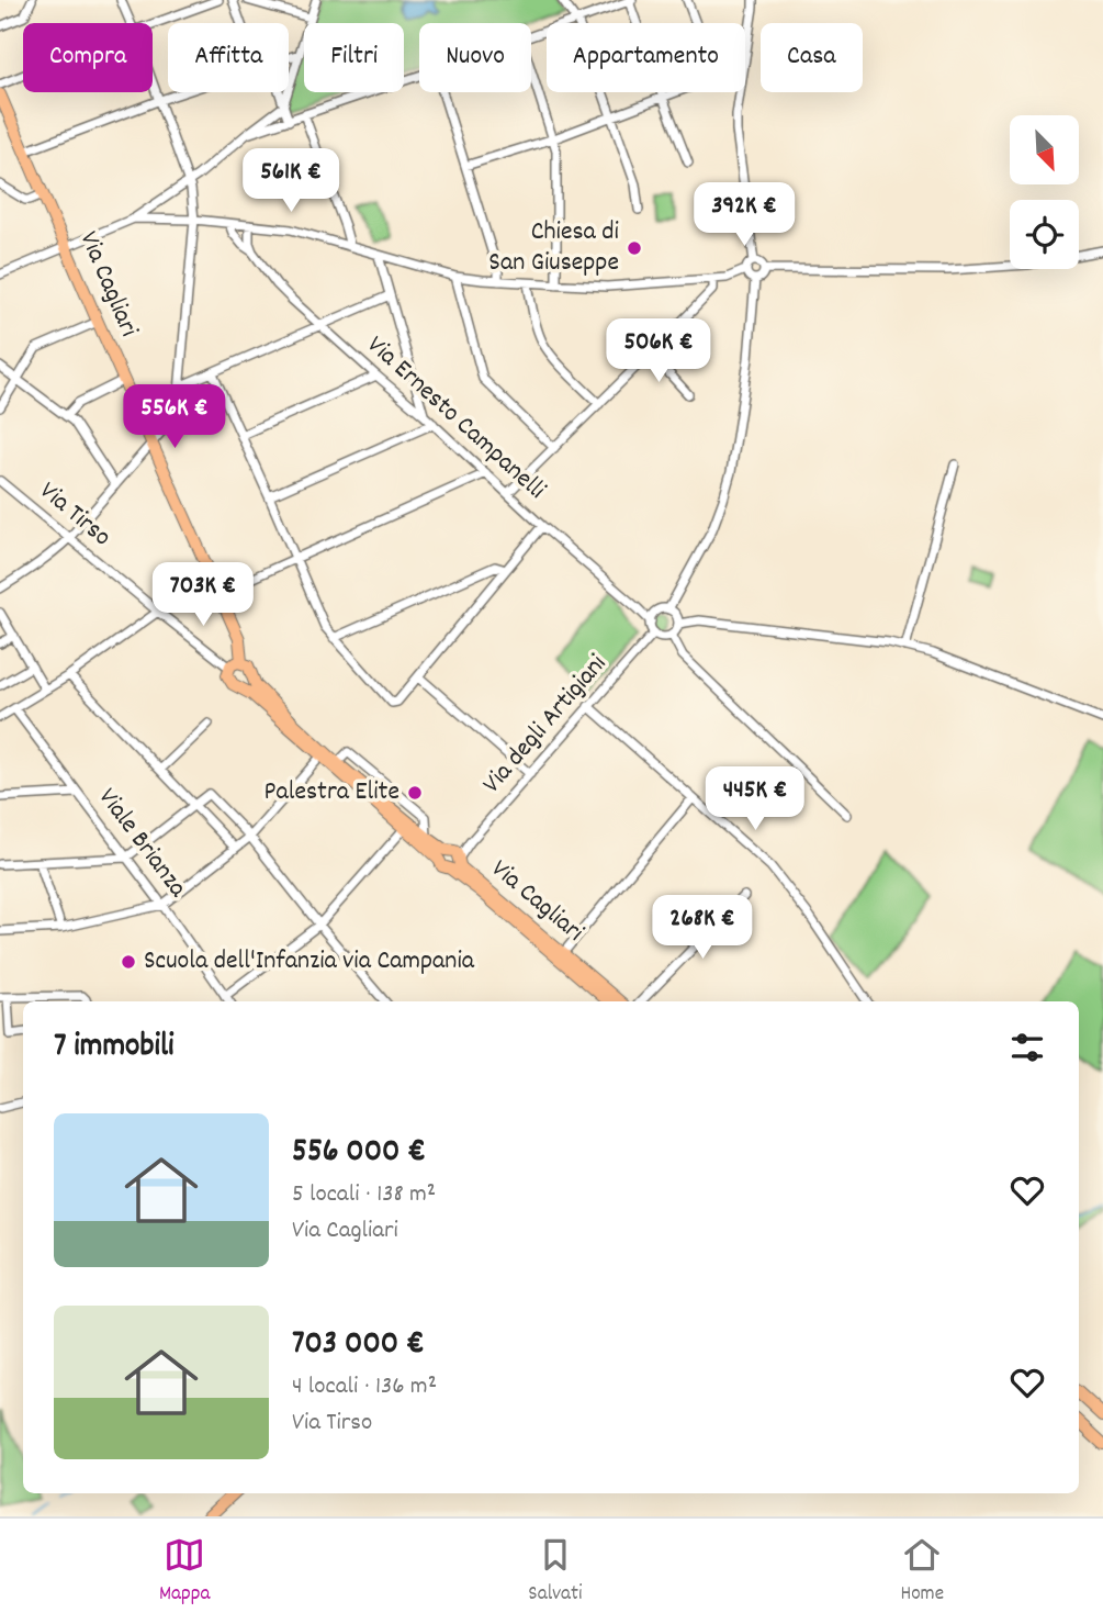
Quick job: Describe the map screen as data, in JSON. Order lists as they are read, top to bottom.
{
  "streets": {
    "main road": ["Via Cagliari"],
    "street": [
      "Via Ernesto Campanelli",
      "Via Tirso",
      "Via degli Artigiani",
      "Viale Brianza"
    ]
  },
  "crossings": [
    ["Via Cagliari", "Via Tirso"],
    ["Via Cagliari", "Via degli Artigiani"],
    ["Via Ernesto Campanelli", "Via degli Artigiani"]
  ],
  "places": ["Chiesa di San Giuseppe", "Palestra Elite", "Scuola dell'Infanzia via Campania"],
  "north": "bottom right",
  "page": {
    "chip": [
      "Compra",
      "Affitta",
      "Filtri",
      "Nuovo",
      "Appartamento",
      "Casa"
    ],
    "price": [
      "561K €",
      "392K €",
      "506K €",
      "556K €",
      "703K €",
      "445K €",
      "268K €"
    ],
    "heading": "7 immobili",
    "list": [
      {
        "name": "556 000 €",
        "note": "5 locali · 138 m² · Via Cagliari"
      },
      {
        "name": "703 000 €",
        "note": "4 locali · 136 m² · Via Tirso"
      }
    ],
    "tabs": ["Mappa", "Salvati", "Home"]
  }
}
